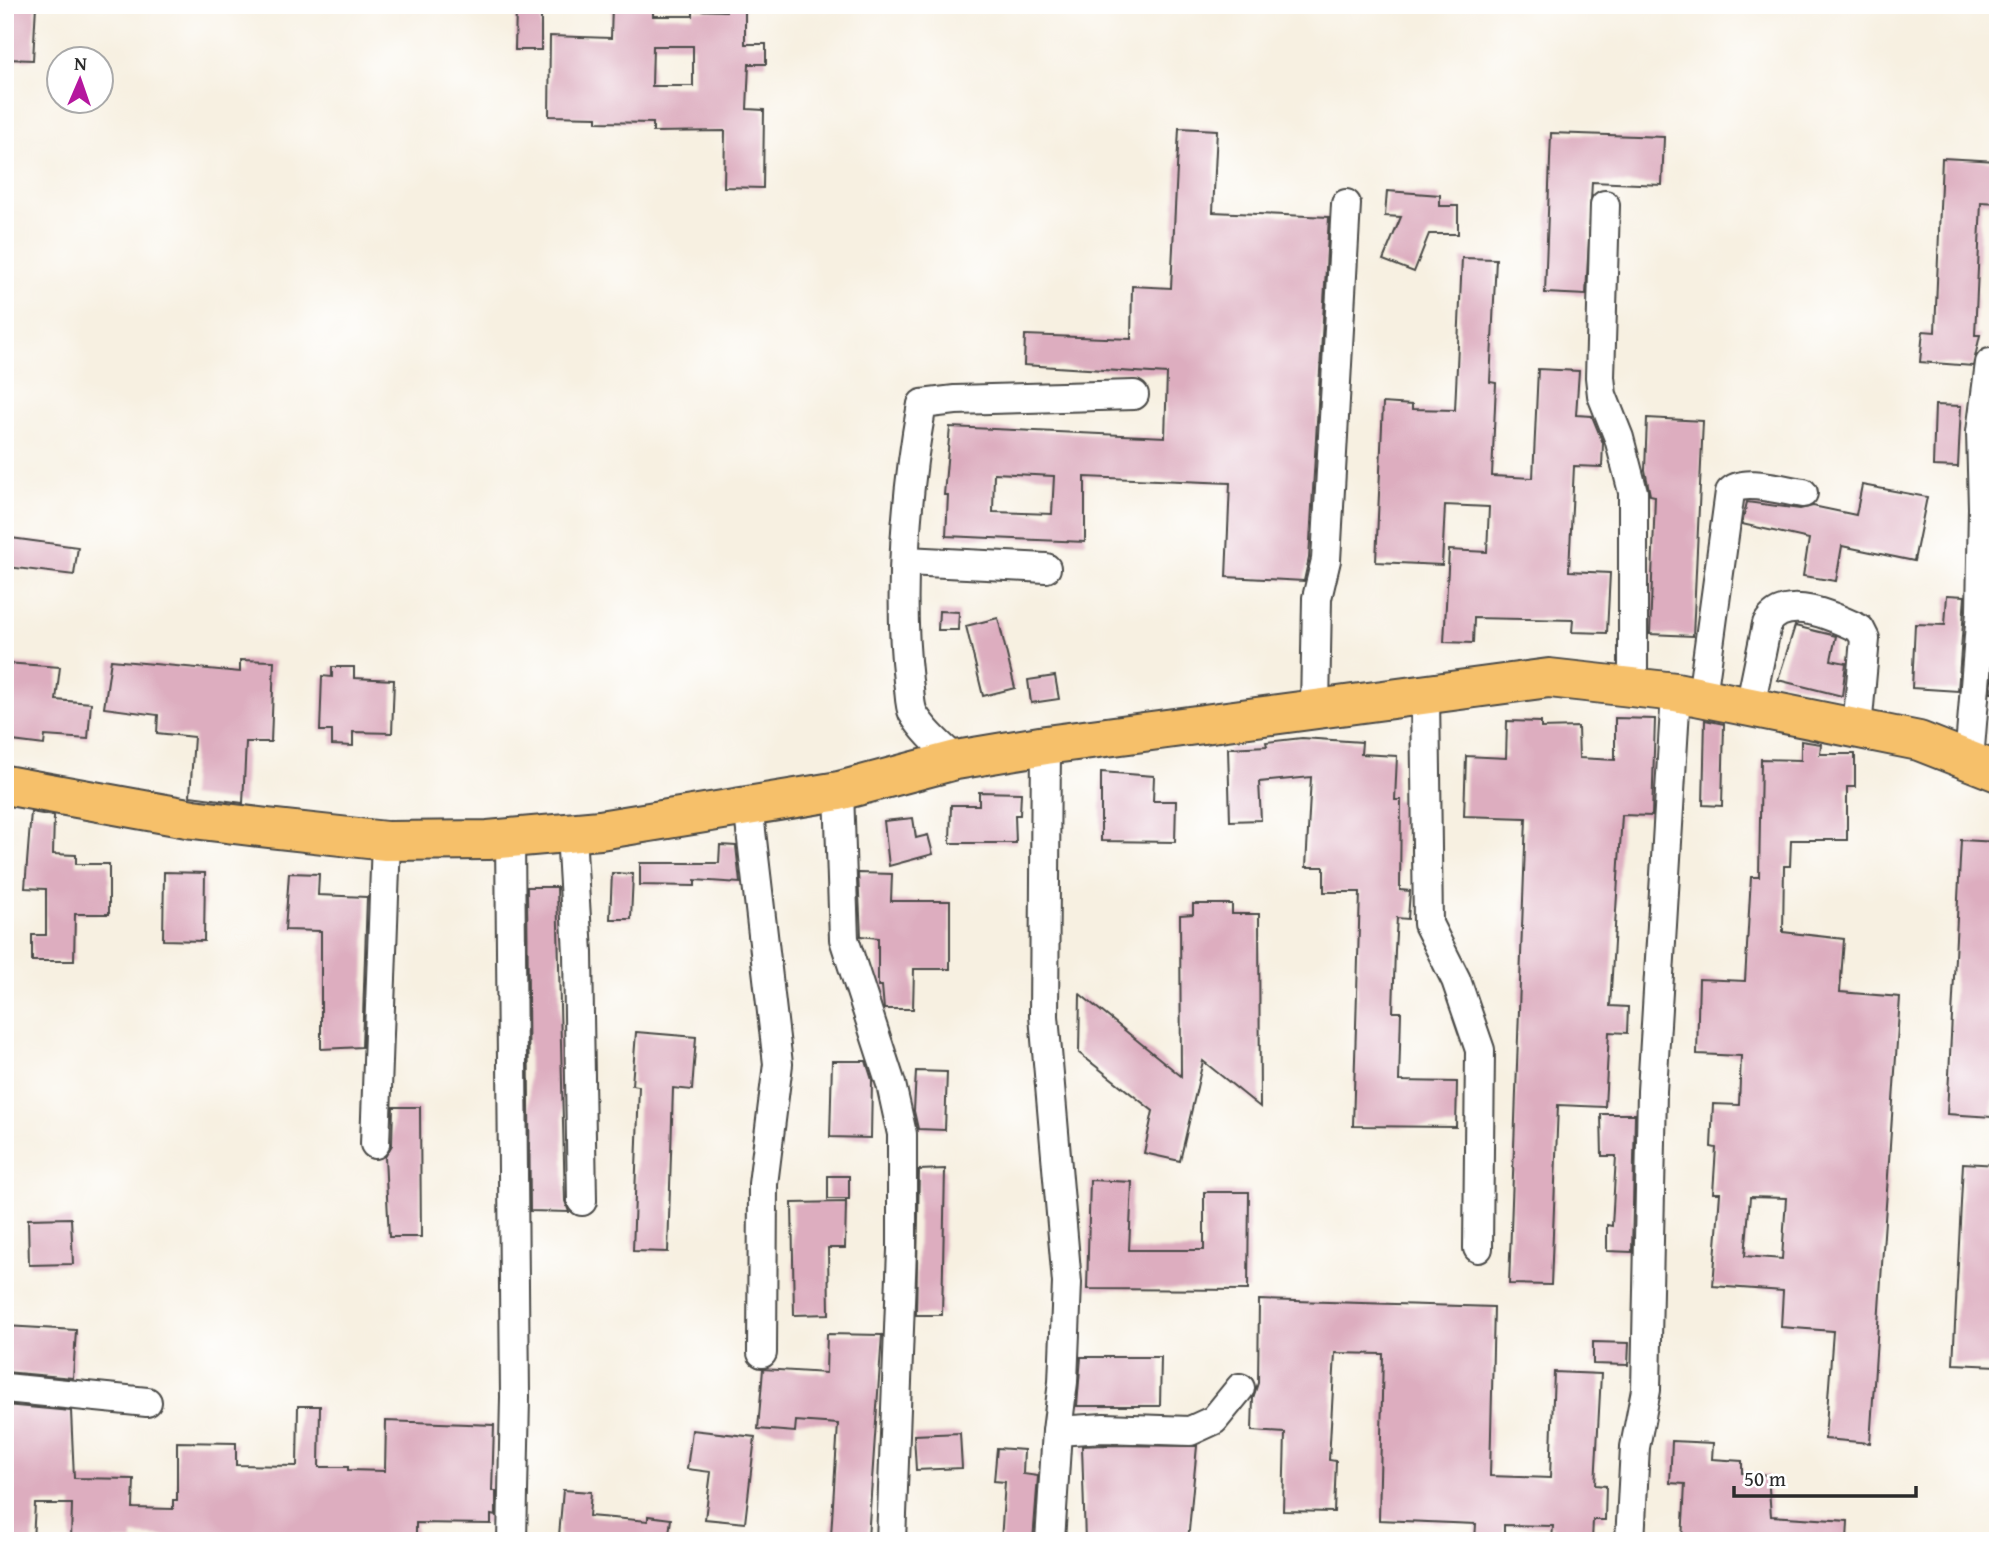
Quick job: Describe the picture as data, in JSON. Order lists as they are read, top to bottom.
{
  "scale_bar": "50 m",
  "north": "top"
}
